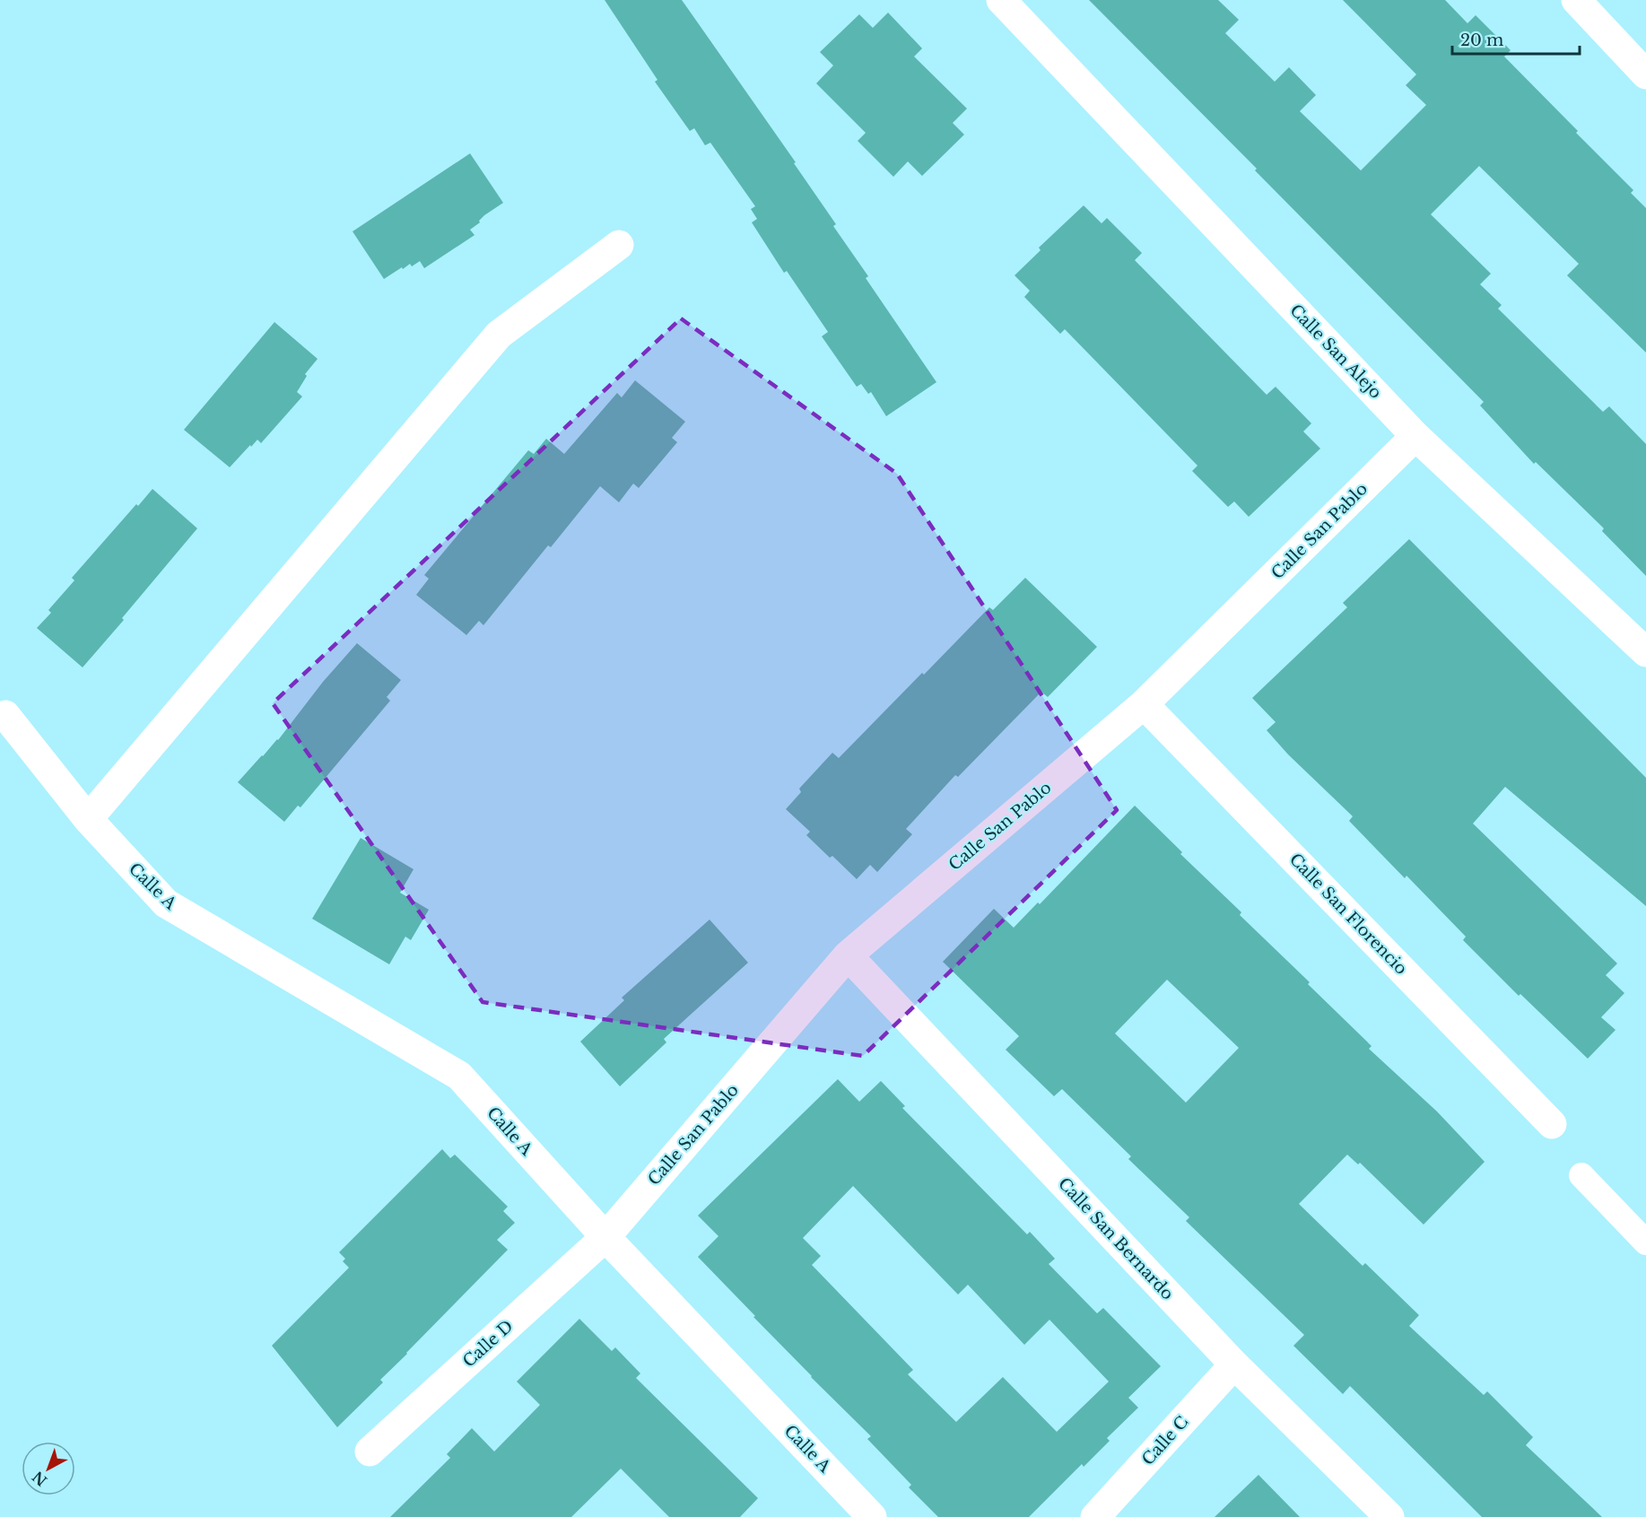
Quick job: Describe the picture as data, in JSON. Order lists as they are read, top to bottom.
{
  "streets": {
    "street": [
      "Calle San Alejo",
      "Calle San Pablo",
      "Calle A",
      "Calle San Florencio",
      "Calle San Bernardo",
      "Calle D",
      "Calle C"
    ]
  },
  "crossings": [
    ["Calle San Alejo", "Calle San Pablo"],
    ["Calle San Pablo", "Calle A"],
    ["Calle San Pablo", "Calle San Florencio"],
    ["Calle San Pablo", "Calle San Bernardo"],
    ["Calle San Pablo", "Calle D"],
    ["Calle A", "Calle D"],
    ["Calle San Bernardo", "Calle C"]
  ],
  "scale_bar": "20 m",
  "north": "bottom left"
}
